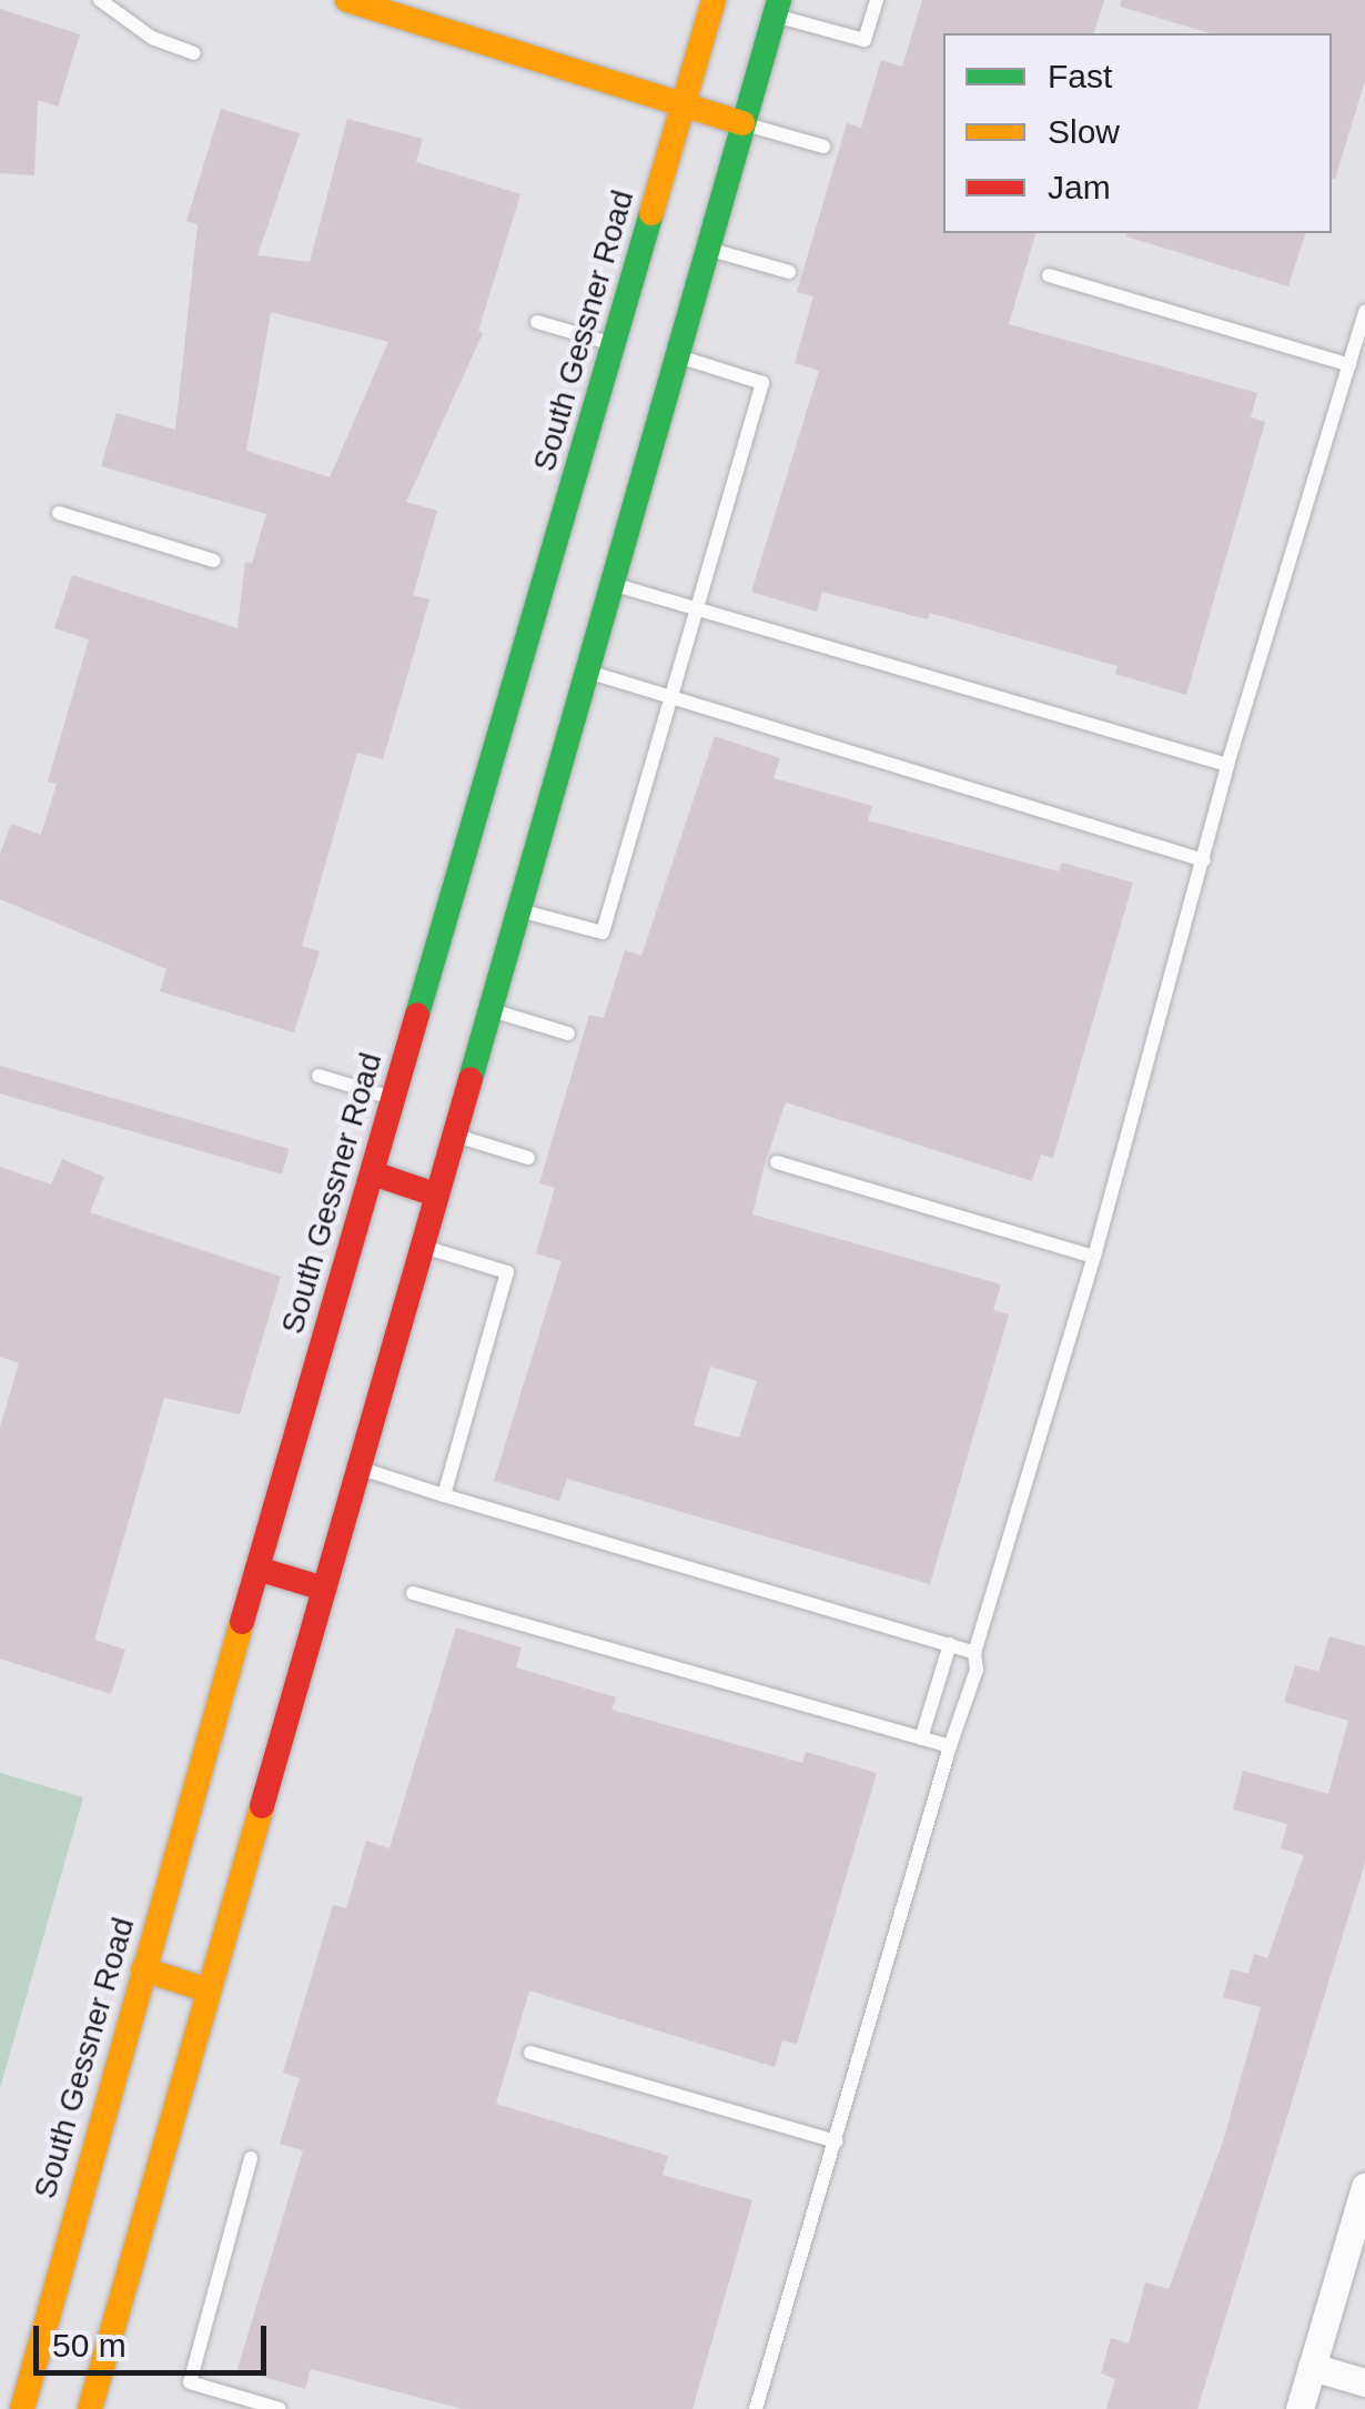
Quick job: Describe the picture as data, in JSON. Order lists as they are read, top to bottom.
{
  "streets": {
    "main road": ["South Gessner Road"]
  },
  "legend": ["Fast", "Slow", "Jam"],
  "scale_bar": "50 m"
}
